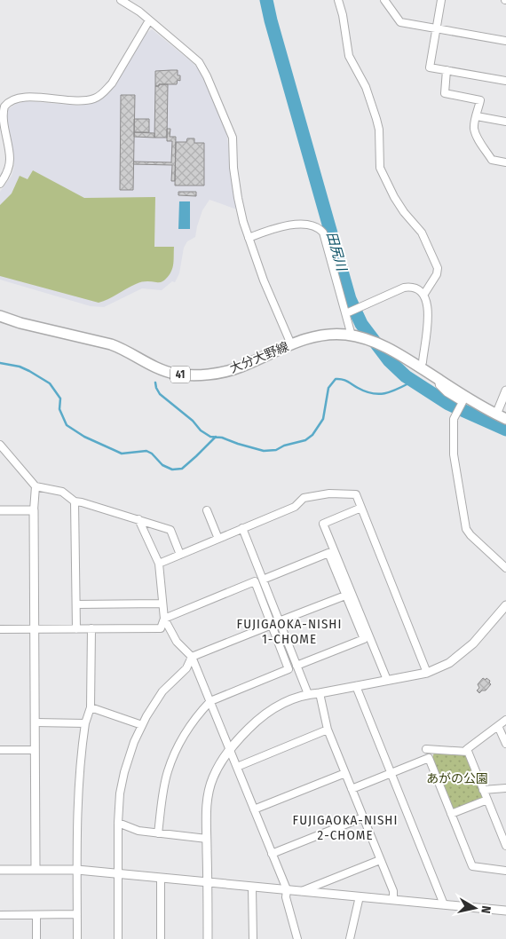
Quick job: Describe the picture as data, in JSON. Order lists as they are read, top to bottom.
{
  "streets": {
    "main road": ["大分大野線", "41"]
  },
  "districts": ["FUJIGAOKA-NISHI 1-CHOME", "FUJIGAOKA-NISHI 2-CHOME"],
  "water": ["田尻川"],
  "parks": ["あがの公園"],
  "north": "right"
}
